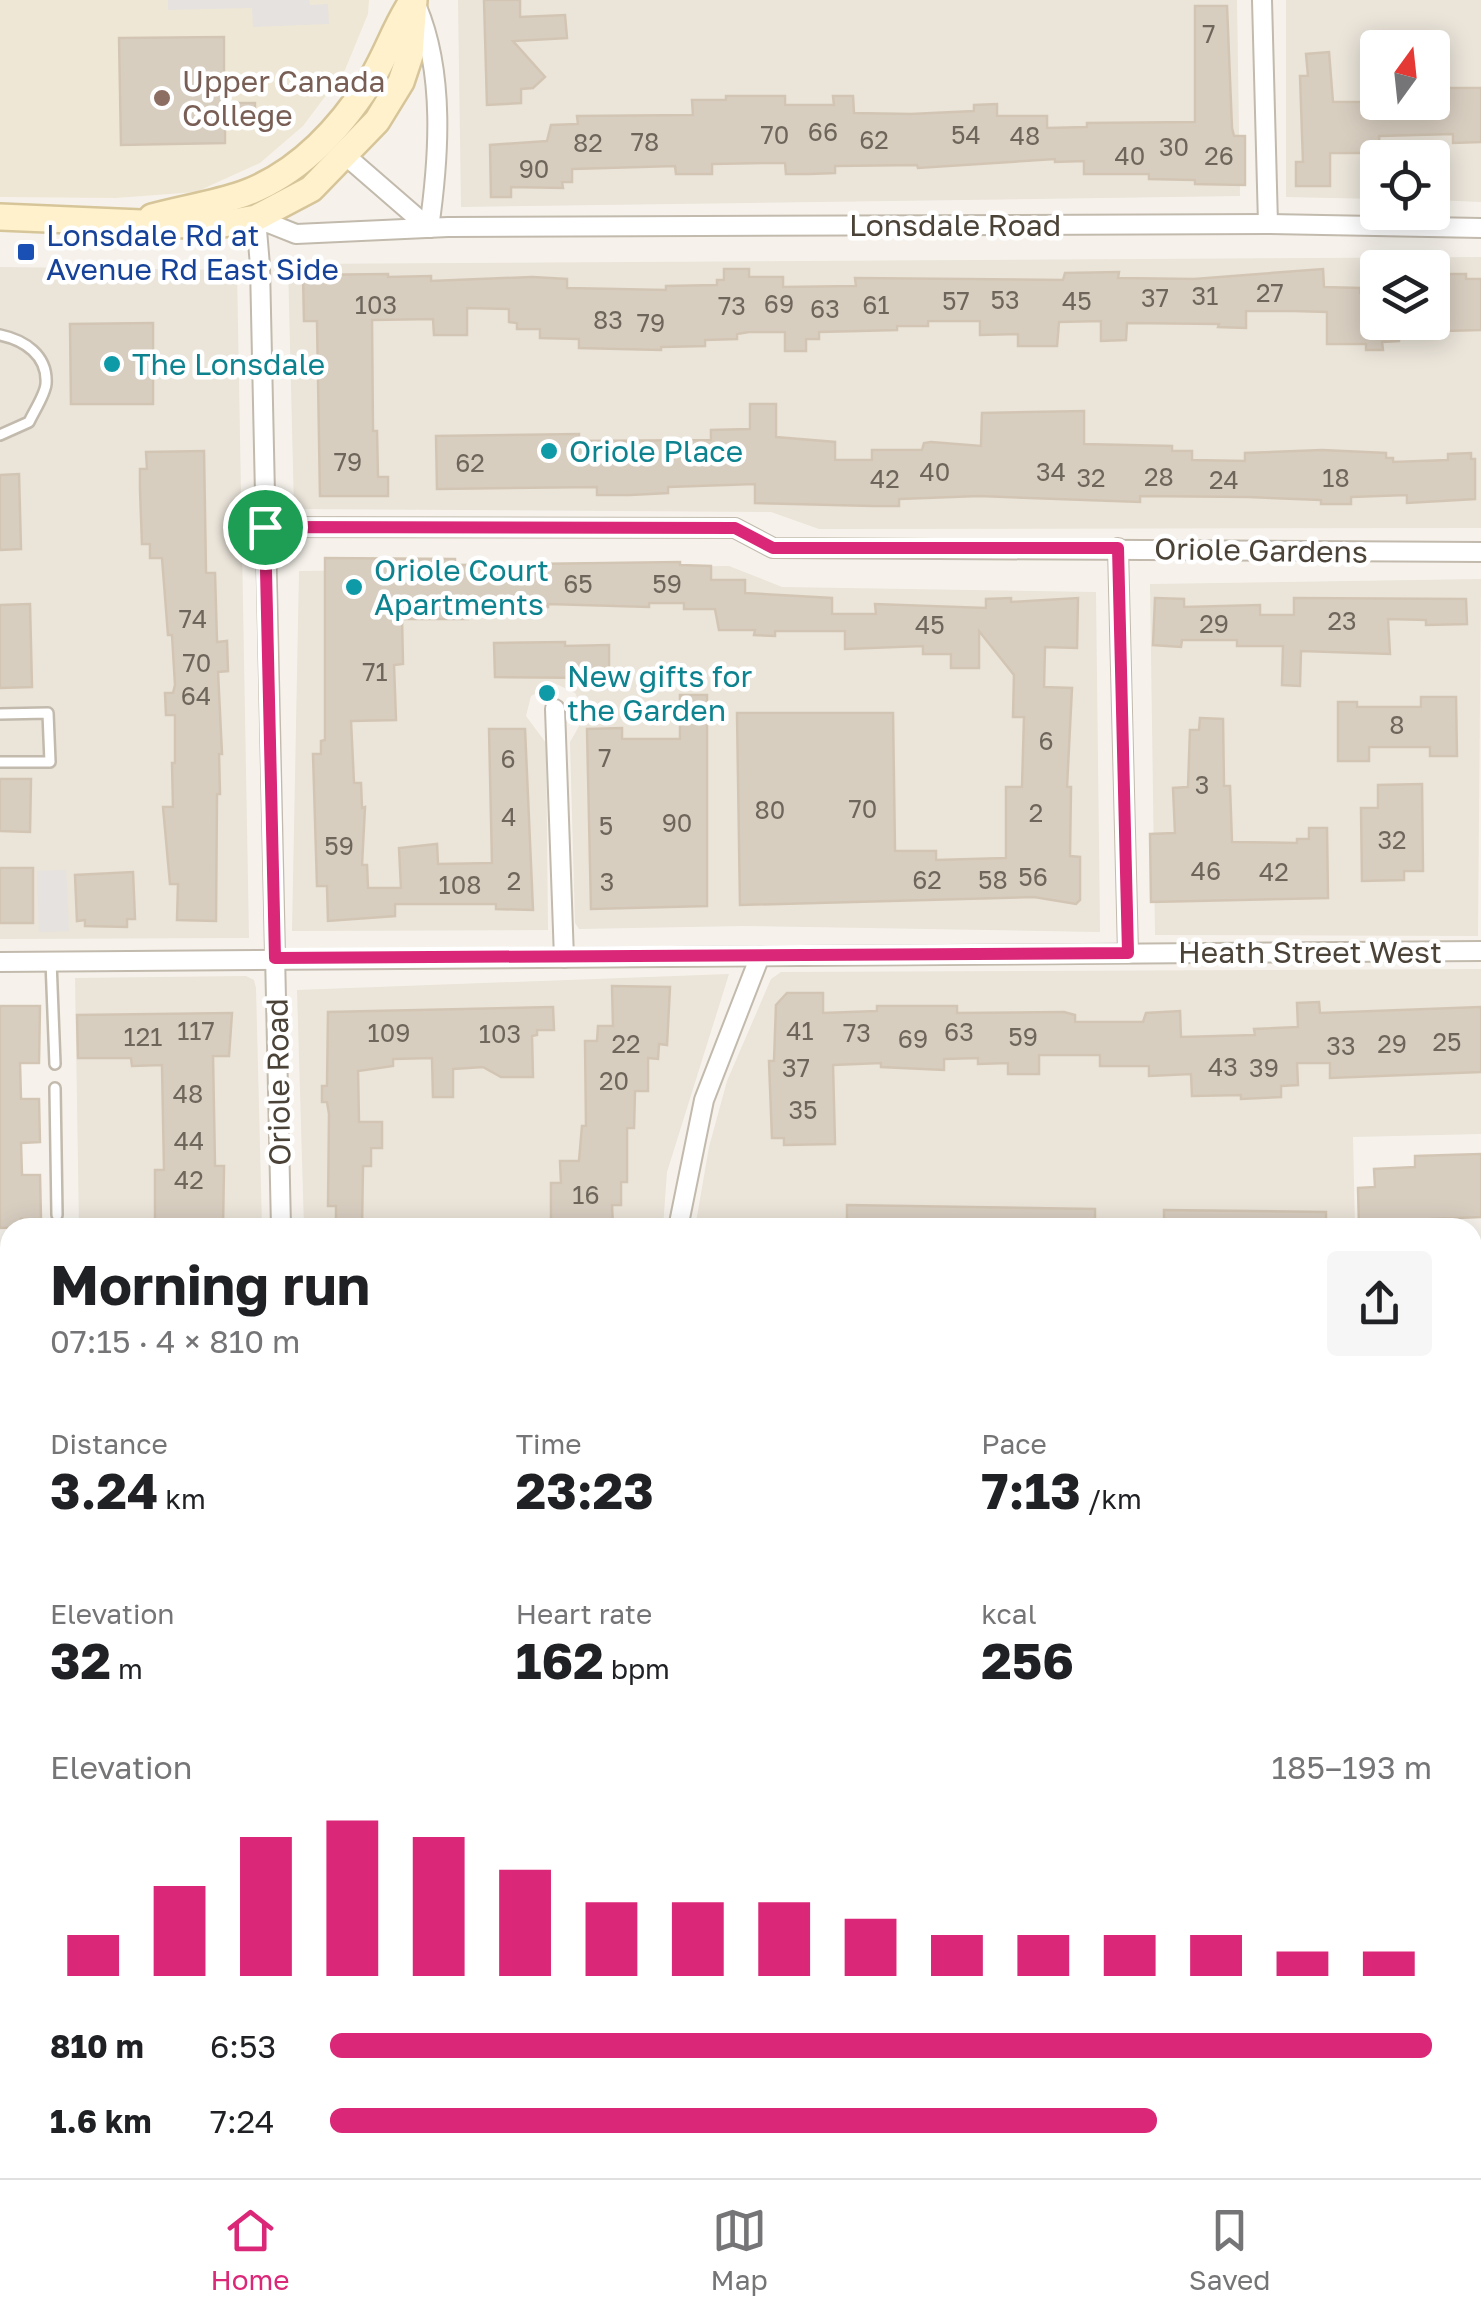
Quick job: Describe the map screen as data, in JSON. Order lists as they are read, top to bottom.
{
  "streets": {
    "street": [
      "Lonsdale Road",
      "Oriole Gardens",
      "Heath Street West",
      "Oriole Road"
    ]
  },
  "crossings": [
    ["Lonsdale Road", "Oriole Road"],
    ["Oriole Gardens", "Oriole Road"],
    ["Heath Street West", "Oriole Road"]
  ],
  "places": {
    "other": [
      "Upper Canada College",
      "The Lonsdale",
      "Oriole Place",
      "Oriole Court Apartments",
      "New gifts for the Garden"
    ],
    "transit": ["Lonsdale Rd at Avenue Rd East Side"]
  },
  "house_numbers": [
    "7",
    "66",
    "70",
    "54",
    "48",
    "62",
    "78",
    "82",
    "30",
    "40",
    "26",
    "90",
    "27",
    "31",
    "37",
    "53",
    "57",
    "45",
    "69",
    "103",
    "61",
    "73",
    "63",
    "83",
    "79",
    "79",
    "62",
    "40",
    "34",
    "28",
    "32",
    "18",
    "42",
    "24",
    "65",
    "59",
    "74",
    "23",
    "29",
    "45",
    "70",
    "71",
    "64",
    "8",
    "6",
    "7",
    "6",
    "3",
    "70",
    "80",
    "2",
    "4",
    "90",
    "5",
    "32",
    "59",
    "46",
    "42",
    "56",
    "62",
    "58",
    "2",
    "3",
    "108",
    "117",
    "41",
    "63",
    "109",
    "73",
    "103",
    "121",
    "59",
    "69",
    "25",
    "22",
    "29",
    "33",
    "43",
    "37",
    "39",
    "20",
    "48",
    "35",
    "44",
    "42",
    "16"
  ],
  "north": "top",
  "page": {
    "heading": ["Morning run", "07:15 · 4 × 810 m"],
    "stats": [
      ["Distance", "3.24 km"],
      ["Time", "23:23"],
      ["Pace", "7:13 /km"],
      ["Elevation", "32 m"],
      ["Heart rate", "162 bpm"],
      ["kcal", "256"]
    ],
    "chart": ["Elevation", "185–193 m"],
    "list": [
      {
        "name": "810 m",
        "note": "6:53"
      },
      {
        "name": "1.6 km",
        "note": "7:24"
      }
    ],
    "tabs": ["Home", "Map", "Saved"]
  }
}
